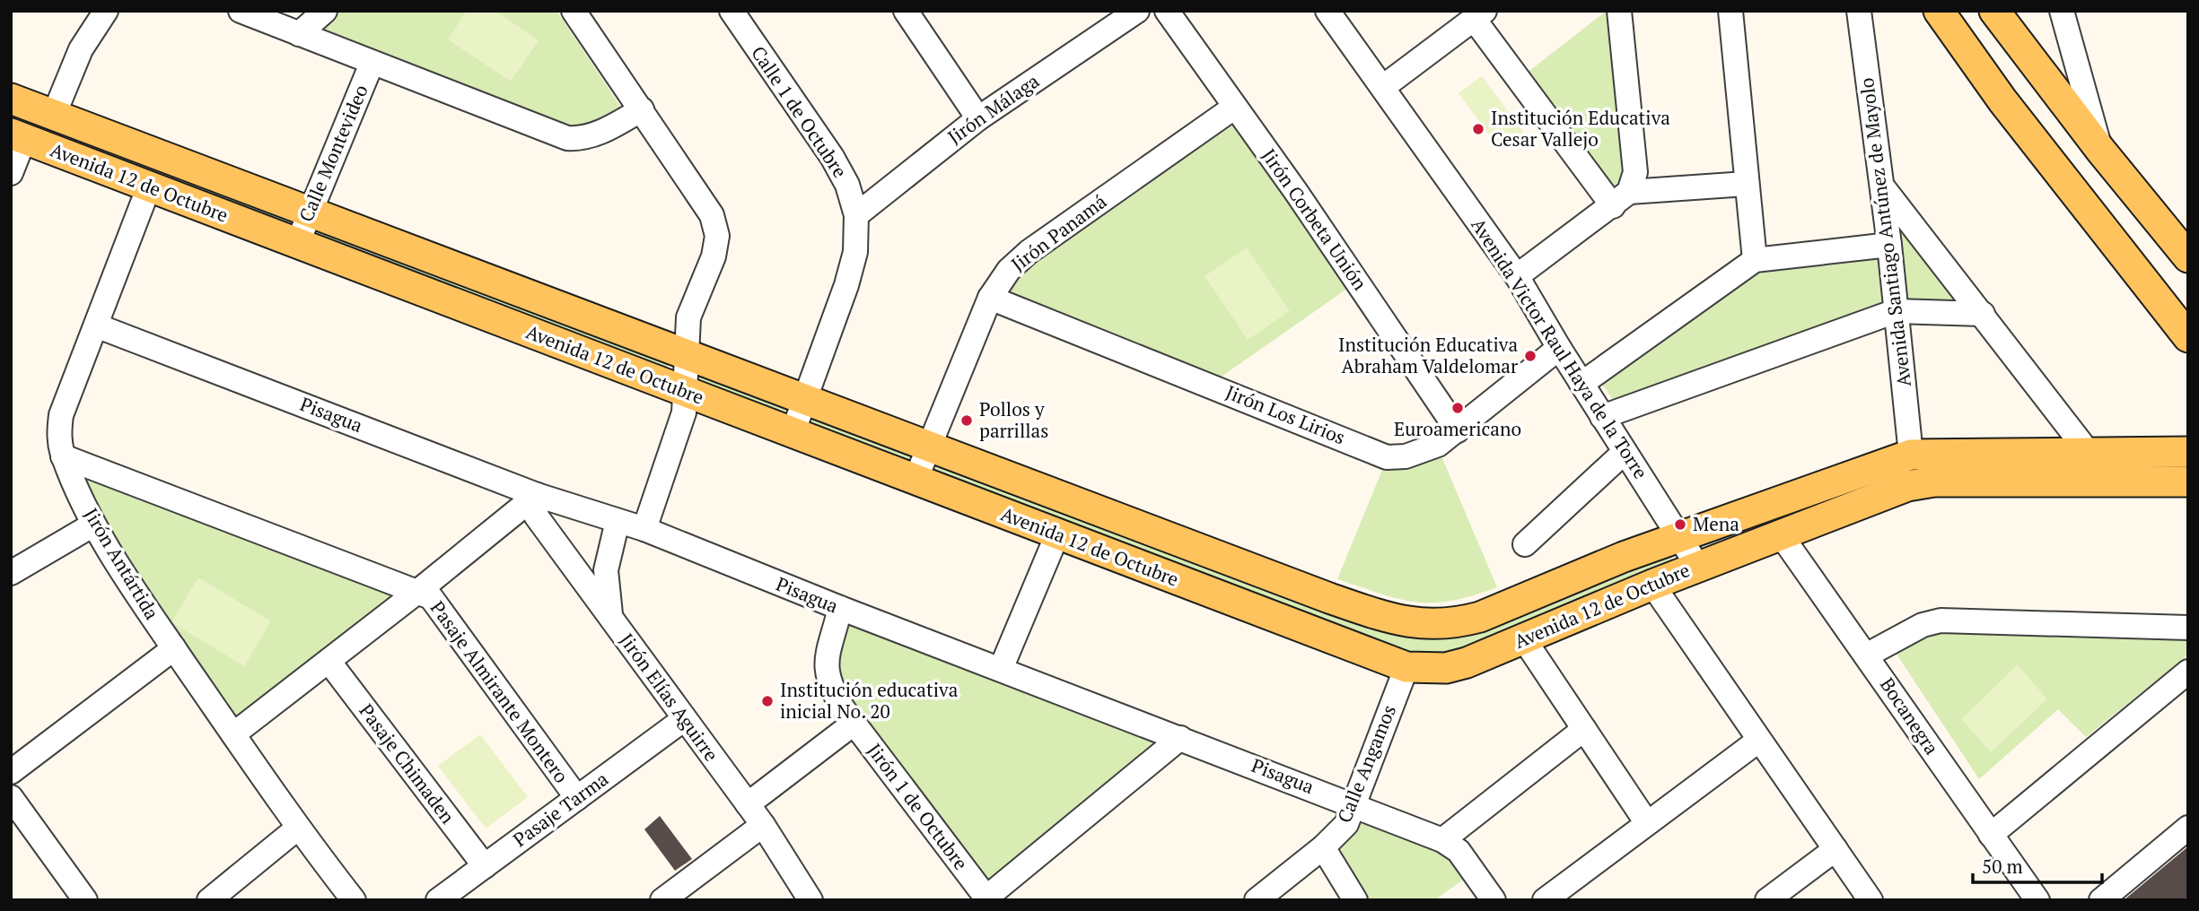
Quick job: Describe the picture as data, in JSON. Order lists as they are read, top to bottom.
{
  "streets": {
    "main road": ["Avenida 12 de Octubre"],
    "street": [
      "Jirón Málaga",
      "Calle 1 de Octubre",
      "Calle Montevideo",
      "Jirón Corbeta Unión",
      "Avenida Santiago Antúnez de Mayolo",
      "Jirón Panamá",
      "Avenida Victor Raul Haya de la Torre",
      "Pisagua",
      "Jirón Los Lirios",
      "Jirón Antártida",
      "Pasaje Almirante Montero",
      "Jirón Elías Aguirre",
      "Bocanegra",
      "Pasaje Chimaden",
      "Calle Angamos",
      "Jirón 1 de Octubre",
      "Pasaje Tarma"
    ]
  },
  "crossings": [
    ["Jirón Málaga", "Calle 1 de Octubre"],
    ["Calle 1 de Octubre", "Avenida 12 de Octubre"],
    ["Calle Montevideo", "Avenida 12 de Octubre"],
    ["Avenida 12 de Octubre", "Avenida Santiago Antúnez de Mayolo"],
    ["Avenida 12 de Octubre", "Jirón Panamá"],
    ["Avenida 12 de Octubre", "Avenida Victor Raul Haya de la Torre"],
    ["Avenida 12 de Octubre", "Jirón Antártida"],
    ["Avenida 12 de Octubre", "Bocanegra"],
    ["Avenida 12 de Octubre", "Calle Angamos"],
    ["Jirón Corbeta Unión", "Jirón Panamá"],
    ["Jirón Corbeta Unión", "Jirón Los Lirios"],
    ["Jirón Panamá", "Jirón Los Lirios"],
    ["Avenida Victor Raul Haya de la Torre", "Jirón Los Lirios"],
    ["Pisagua", "Jirón Antártida"],
    ["Pisagua", "Jirón Elías Aguirre"],
    ["Pisagua", "Calle Angamos"],
    ["Pisagua", "Jirón 1 de Octubre"],
    ["Jirón Antártida", "Pasaje Almirante Montero"],
    ["Pasaje Almirante Montero", "Pasaje Tarma"],
    ["Jirón Elías Aguirre", "Pasaje Tarma"],
    ["Pasaje Chimaden", "Pasaje Tarma"]
  ],
  "places": [
    "Institución Educativa Cesar Vallejo",
    "Institución Educativa Abraham Valdelomar",
    "Euroamericano",
    "Pollos y parrillas",
    "Mena",
    "Institución educativa inicial No. 20"
  ],
  "scale_bar": "50 m"
}
